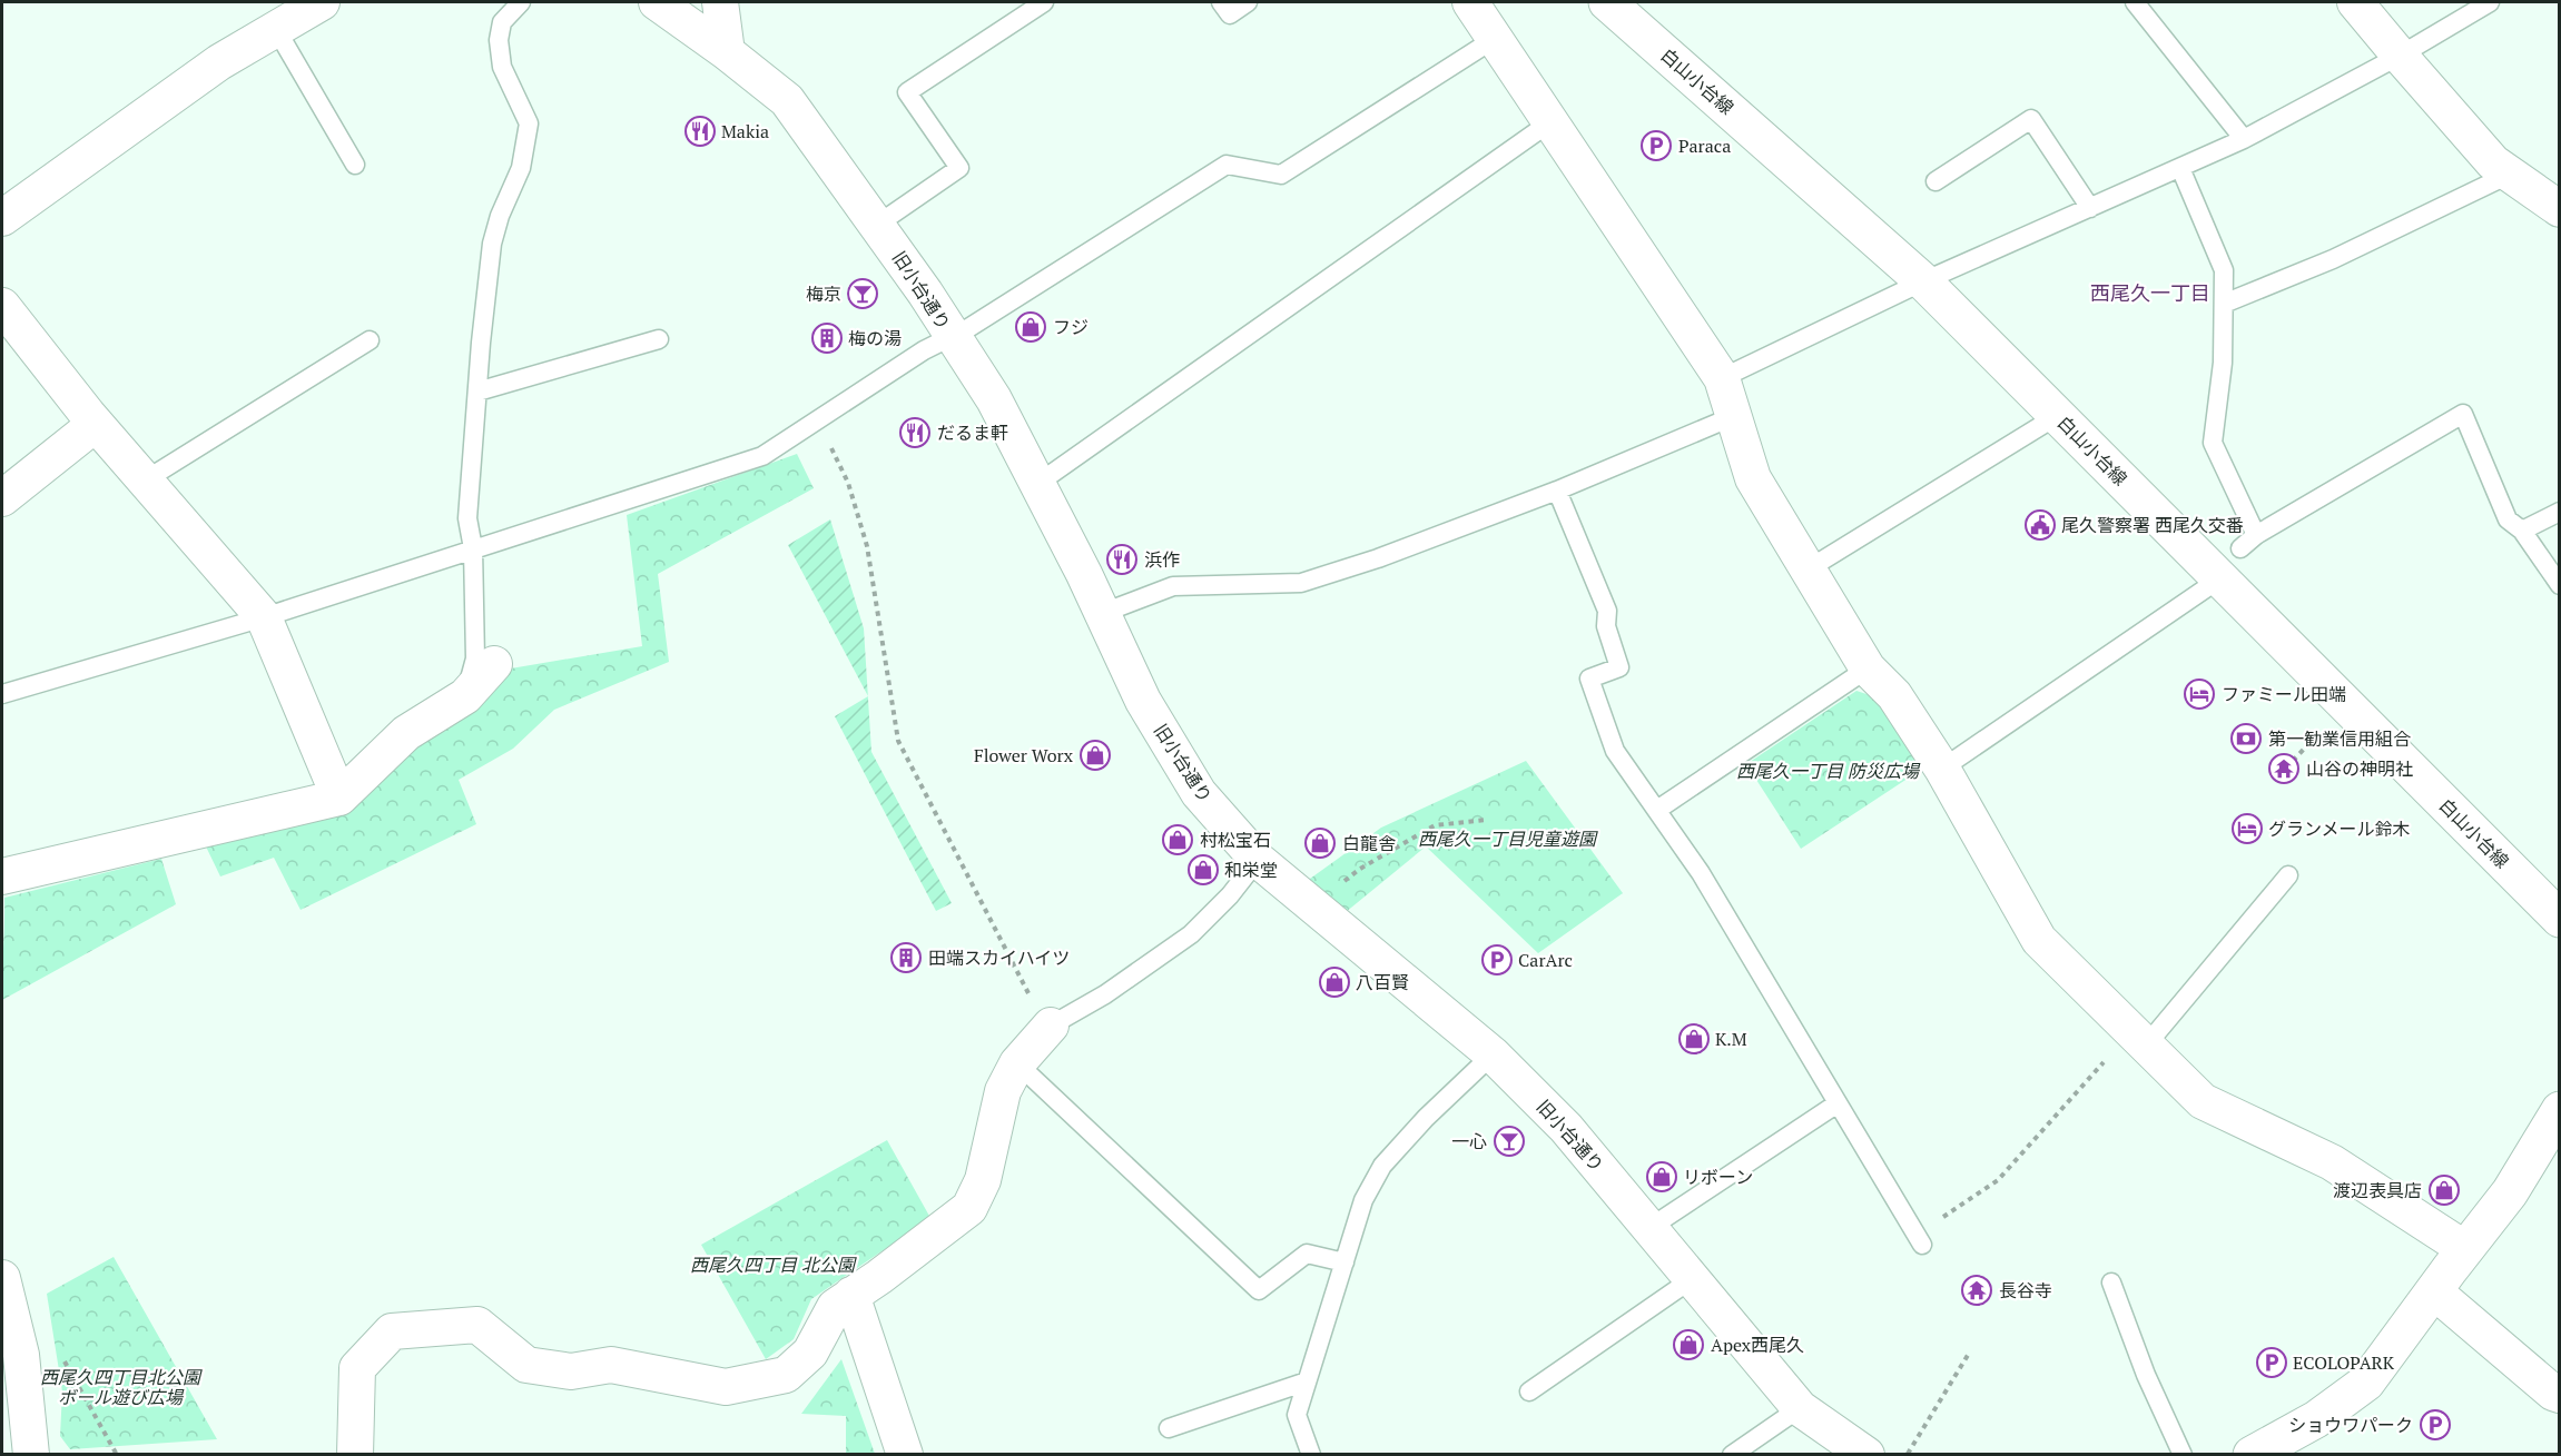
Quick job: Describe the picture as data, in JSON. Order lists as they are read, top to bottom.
{
  "streets": {
    "main road": ["白山小台線"],
    "street": ["旧小台通り"]
  },
  "districts": ["西尾久一丁目"],
  "parks": [
    "西尾久一丁目 防災広場",
    "西尾久一丁目児童遊園",
    "西尾久四丁目 北公園",
    "西尾久四丁目北公園 ボール遊び広場"
  ],
  "places": {
    "restaurant": ["Makia", "だるま軒", "浜作"],
    "parking": [
      "Paraca",
      "CarArc",
      "ECOLOPARK",
      "ショウワパーク"
    ],
    "bar": ["梅京", "一心"],
    "shop": [
      "フジ",
      "Flower Worx",
      "村松宝石",
      "白龍舎",
      "和栄堂",
      "八百賢",
      "K.M",
      "リボーン",
      "渡辺表具店",
      "Apex西尾久"
    ],
    "building": ["梅の湯", "田端スカイハイツ"],
    "public building": ["尾久警察署 西尾久交番"],
    "hotel": ["ファミール田端", "グランメール鈴木"],
    "bank": ["第一勧業信用組合"],
    "temple": ["山谷の神明社", "長谷寺"]
  }
}
